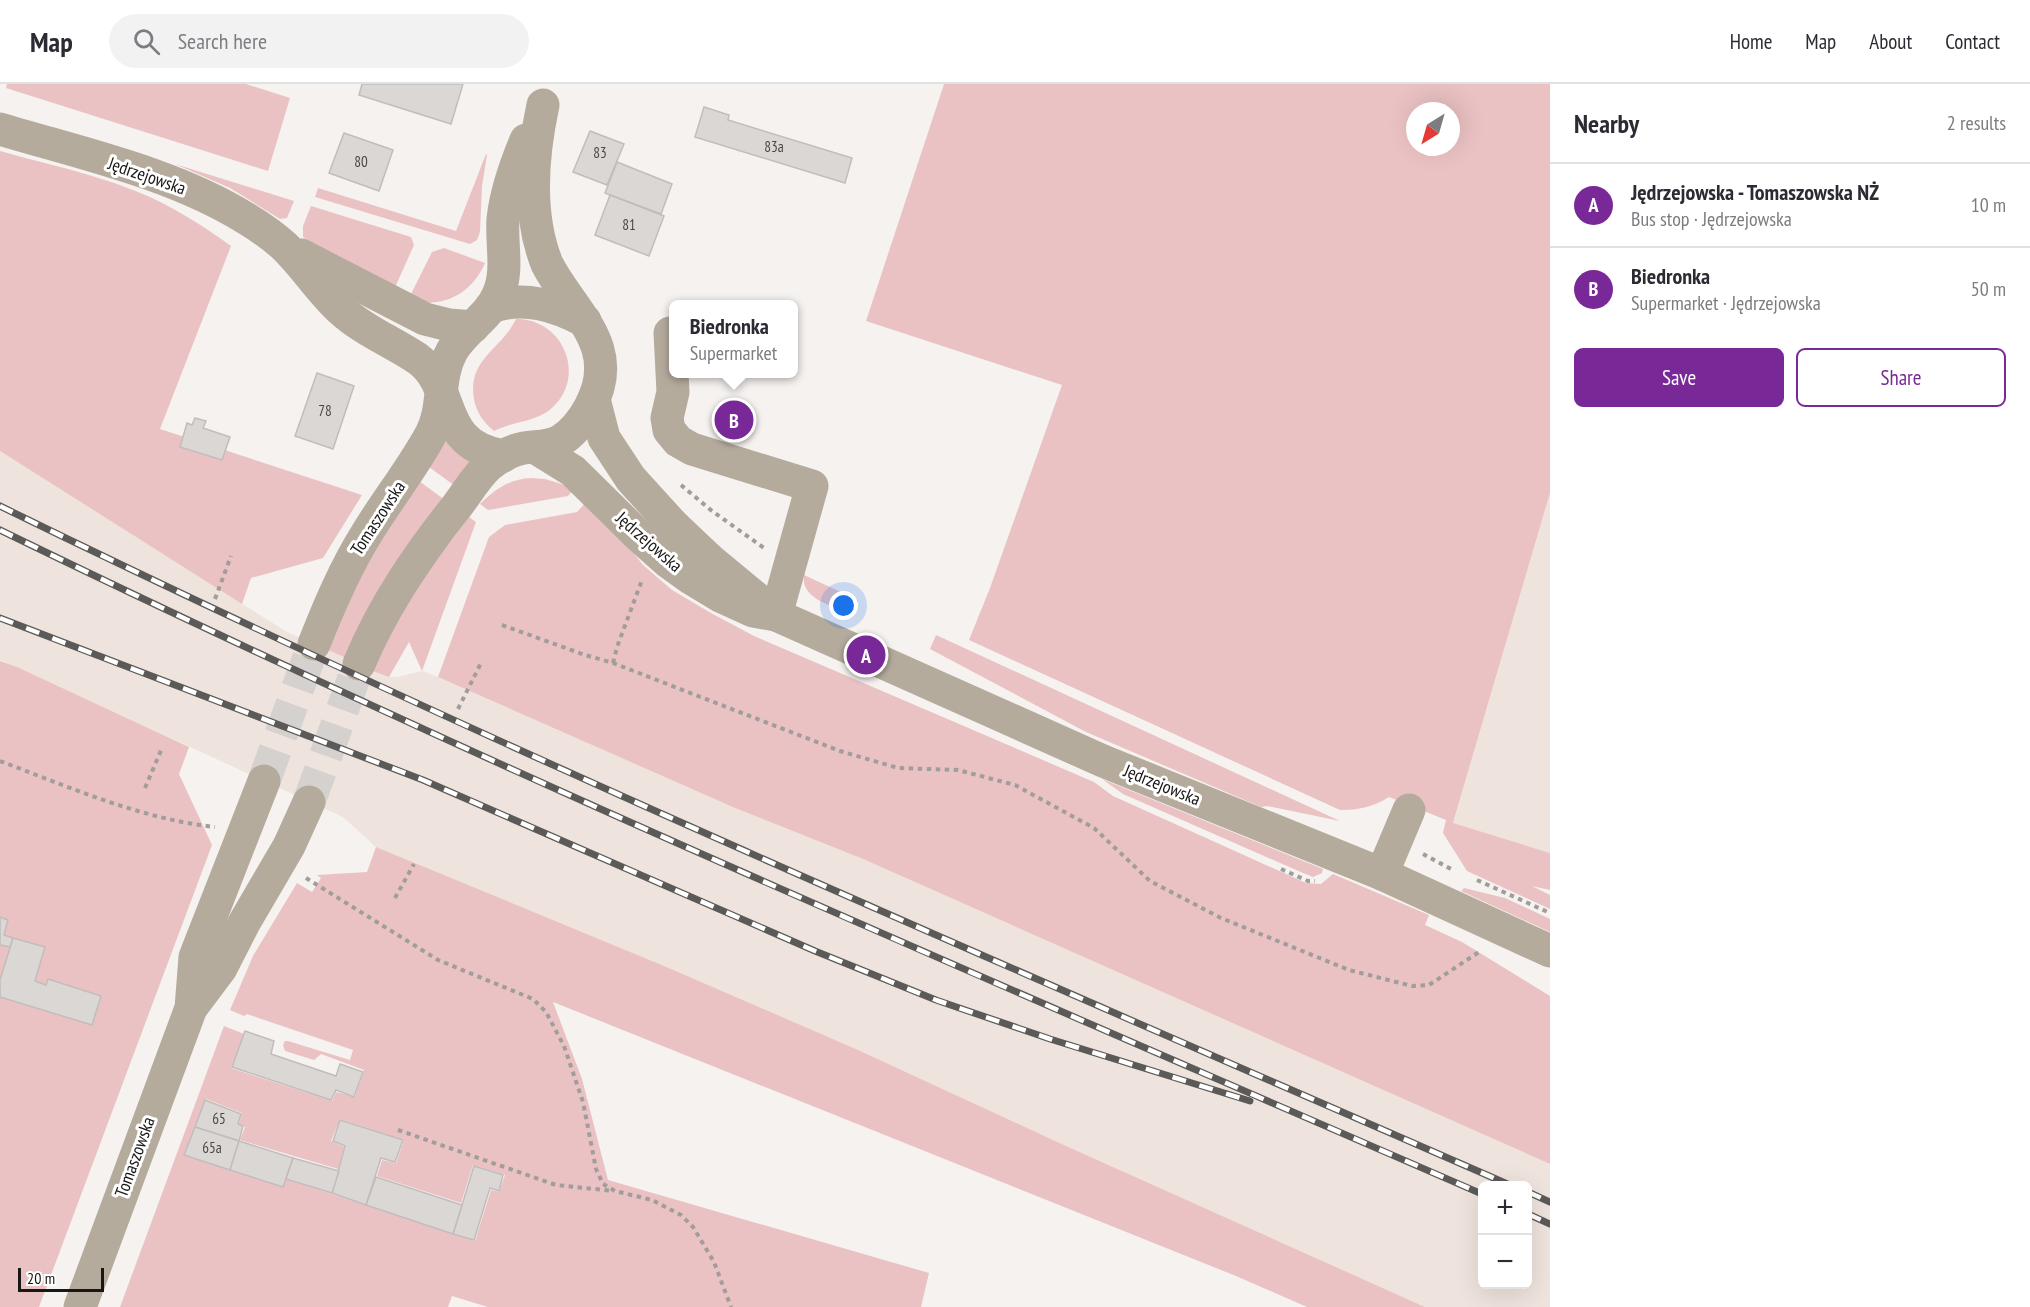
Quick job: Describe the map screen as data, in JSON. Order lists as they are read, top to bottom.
{
  "streets": {
    "street": ["Jędrzejowska", "Tomaszowska"]
  },
  "crossings": [
    ["Jędrzejowska", "Tomaszowska"]
  ],
  "house_numbers": [
    "83a",
    "83",
    "80",
    "81",
    "78",
    "65",
    "65a"
  ],
  "scale_bar": "20 m",
  "north": "bottom left",
  "page": {
    "header": "Map",
    "search": "Search here",
    "nav": [
      "Home",
      "Map",
      "About",
      "Contact"
    ],
    "heading": ["Nearby", "2 results"],
    "list": [
      {
        "mark": "A",
        "name": "Jędrzejowska - Tomaszowska NŻ",
        "note": "Bus stop · Jędrzejowska",
        "value": "10 m"
      },
      {
        "mark": "B",
        "name": "Biedronka",
        "note": "Supermarket · Jędrzejowska",
        "value": "50 m"
      }
    ],
    "popup": ["Biedronka", "Supermarket"],
    "buttons": ["Save", "Share"],
    "pins": ["B", "A"],
    "map_buttons": ["+", "−"],
    "scale": "20 m"
  }
}
